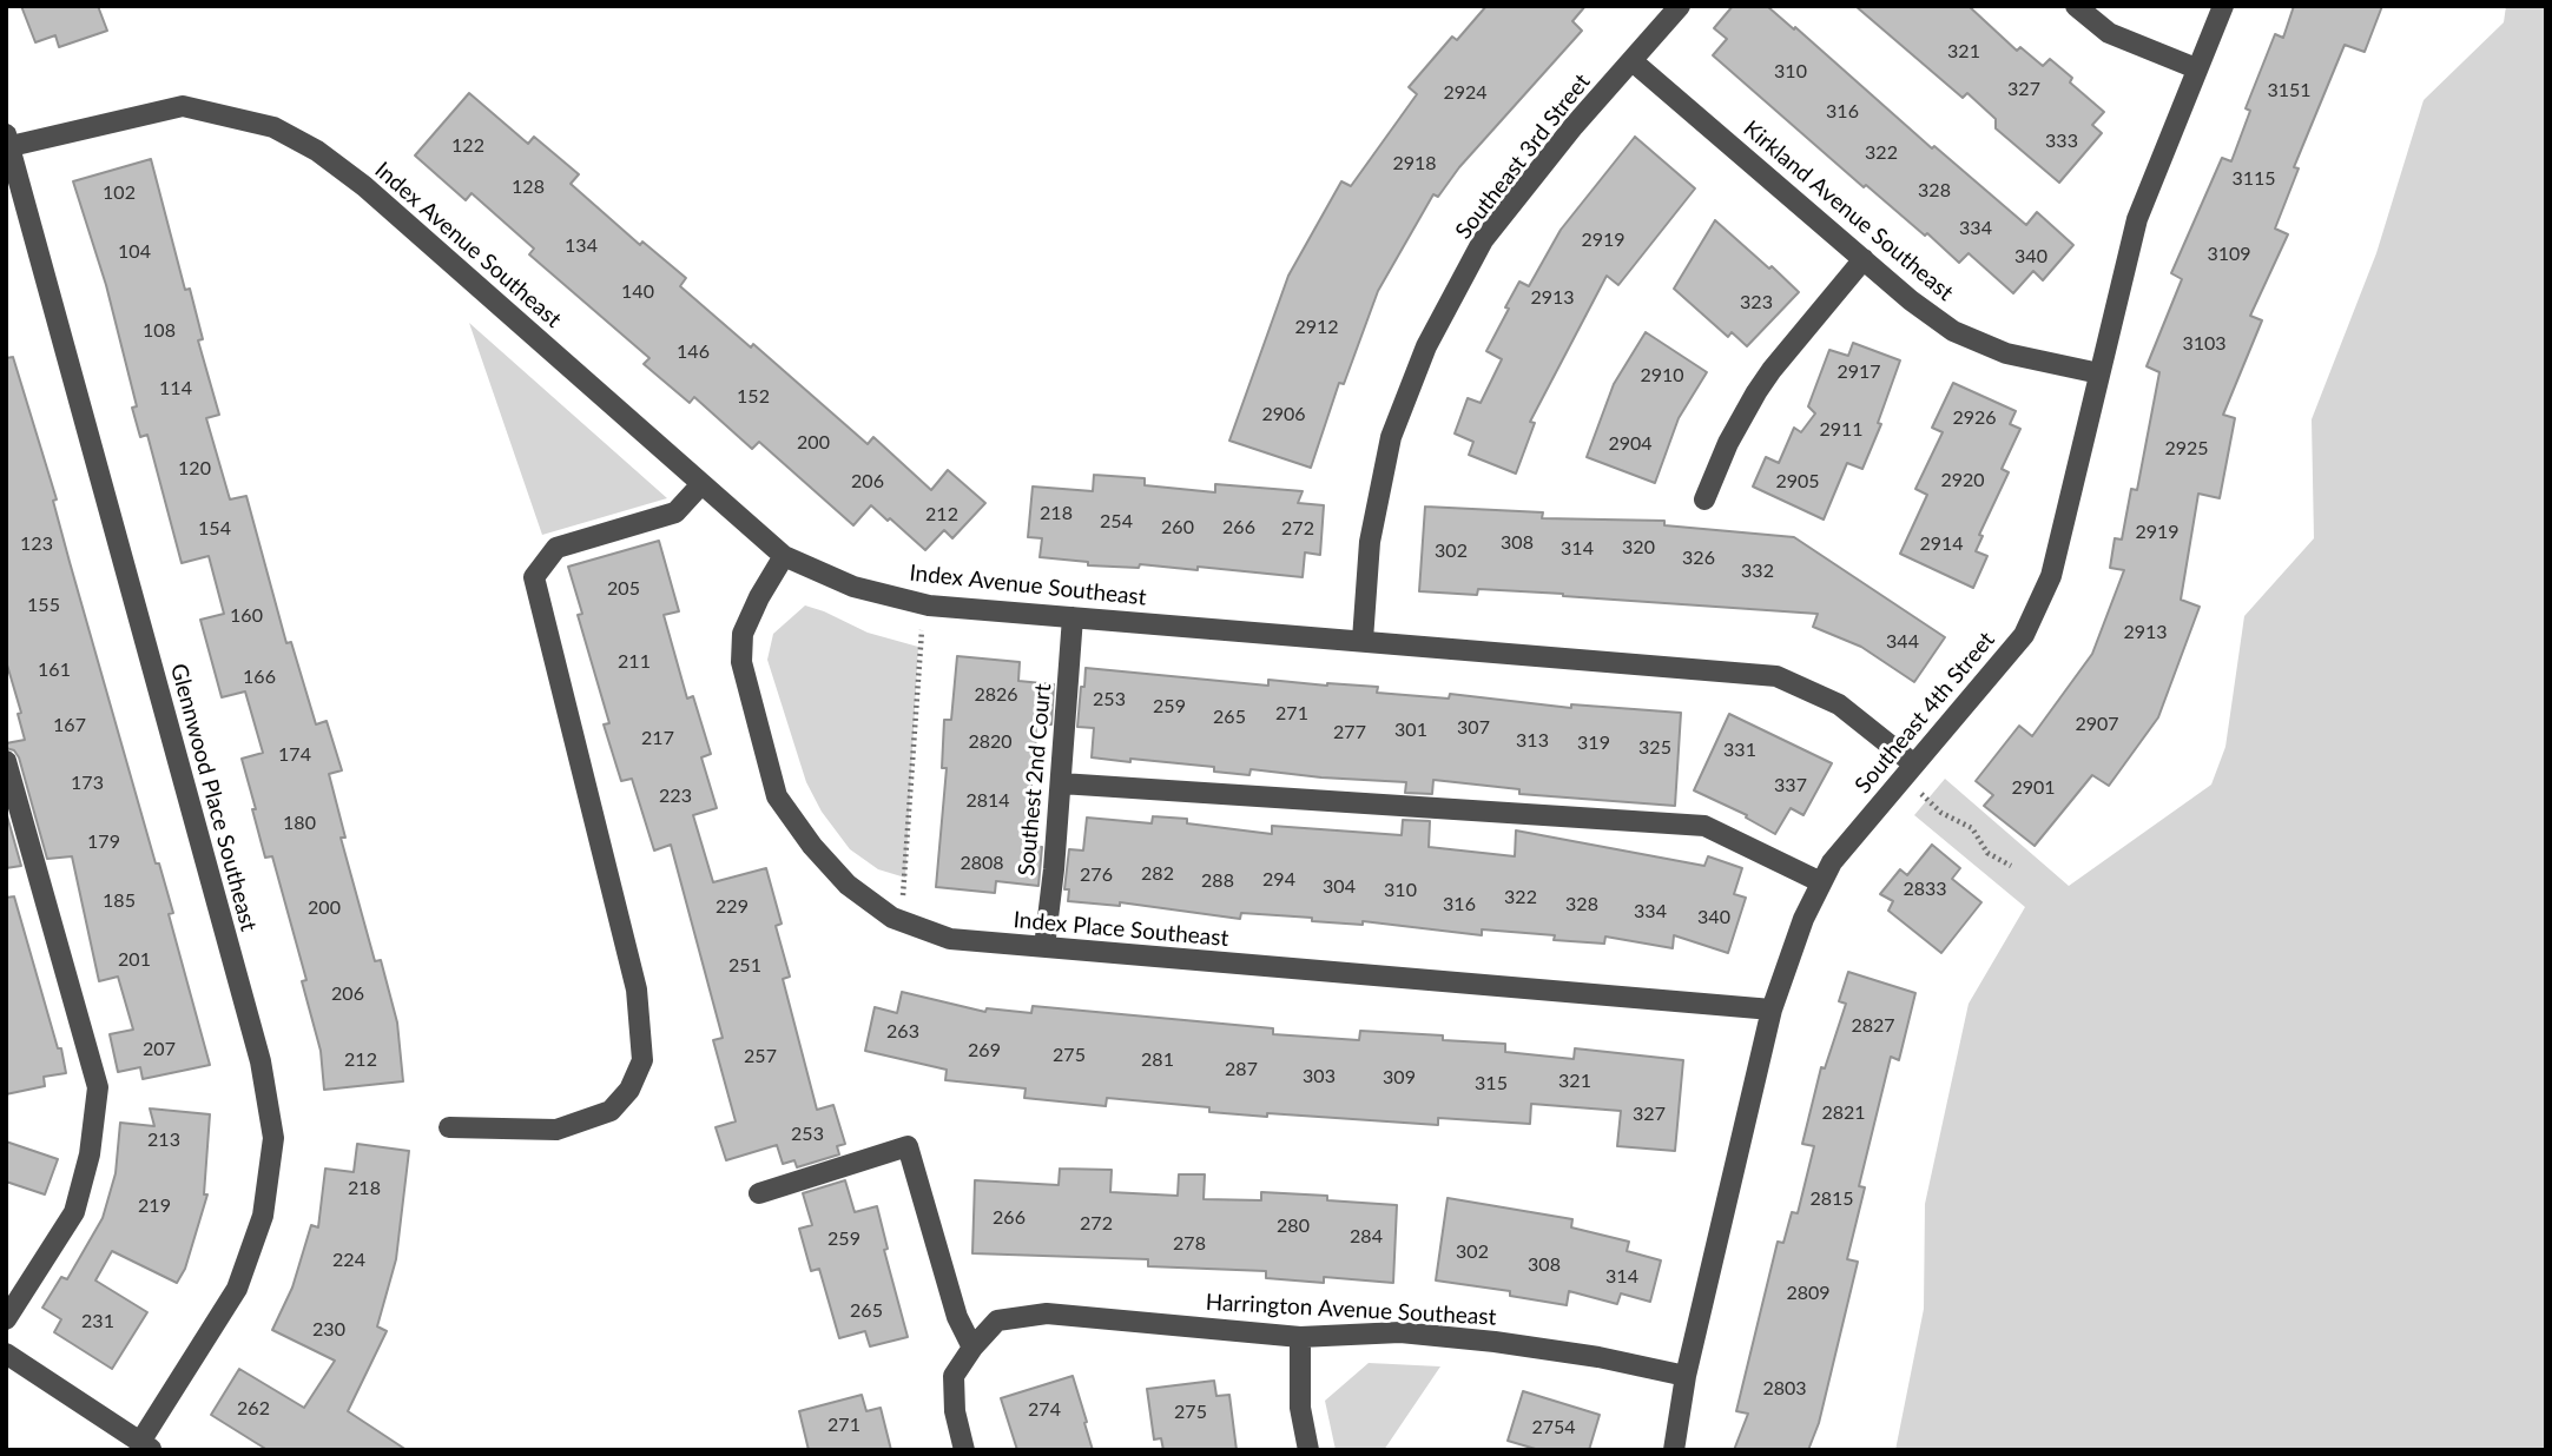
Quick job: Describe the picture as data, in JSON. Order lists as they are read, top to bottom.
{
  "streets": {
    "street": [
      "Southeast 3rd Street",
      "Kirkland Avenue Southeast",
      "Index Avenue Southeast",
      "Southeast 4th Street",
      "Southest 2nd Court",
      "Glennwood Place Southeast",
      "Index Place Southeast",
      "Harrington Avenue Southeast"
    ]
  },
  "crossings": [
    ["Southeast 3rd Street", "Kirkland Avenue Southeast"],
    ["Southeast 3rd Street", "Index Avenue Southeast"],
    ["Kirkland Avenue Southeast", "Southeast 4th Street"],
    ["Index Avenue Southeast", "Southeast 4th Street"],
    ["Index Avenue Southeast", "Southest 2nd Court"],
    ["Index Avenue Southeast", "Glennwood Place Southeast"],
    ["Index Avenue Southeast", "Index Place Southeast"],
    ["Southeast 4th Street", "Index Place Southeast"],
    ["Southeast 4th Street", "Harrington Avenue Southeast"],
    ["Southest 2nd Court", "Index Place Southeast"]
  ],
  "house_numbers": [
    "321",
    "310",
    "327",
    "3151",
    "2924",
    "316",
    "333",
    "122",
    "322",
    "2918",
    "3115",
    "128",
    "328",
    "102",
    "334",
    "2919",
    "134",
    "104",
    "3109",
    "340",
    "140",
    "2913",
    "323",
    "2912",
    "108",
    "3103",
    "146",
    "2917",
    "2910",
    "114",
    "152",
    "2906",
    "2926",
    "2911",
    "200",
    "2904",
    "2925",
    "120",
    "2920",
    "206",
    "2905",
    "218",
    "212",
    "254",
    "260",
    "266",
    "154",
    "272",
    "2919",
    "308",
    "123",
    "2914",
    "320",
    "314",
    "302",
    "326",
    "332",
    "205",
    "155",
    "160",
    "2913",
    "344",
    "211",
    "161",
    "166",
    "2826",
    "253",
    "259",
    "271",
    "265",
    "2907",
    "167",
    "307",
    "301",
    "277",
    "217",
    "313",
    "2820",
    "319",
    "325",
    "331",
    "174",
    "173",
    "337",
    "2901",
    "223",
    "2814",
    "180",
    "179",
    "2808",
    "282",
    "276",
    "294",
    "288",
    "304",
    "2833",
    "310",
    "322",
    "185",
    "316",
    "328",
    "229",
    "200",
    "334",
    "340",
    "201",
    "251",
    "206",
    "2827",
    "263",
    "207",
    "269",
    "275",
    "257",
    "212",
    "281",
    "287",
    "303",
    "309",
    "321",
    "315",
    "2821",
    "327",
    "253",
    "213",
    "218",
    "2815",
    "219",
    "266",
    "272",
    "280",
    "284",
    "259",
    "278",
    "302",
    "224",
    "308",
    "314",
    "2809",
    "265",
    "231",
    "230",
    "2803",
    "262",
    "274",
    "275",
    "271",
    "2754"
  ]
}
